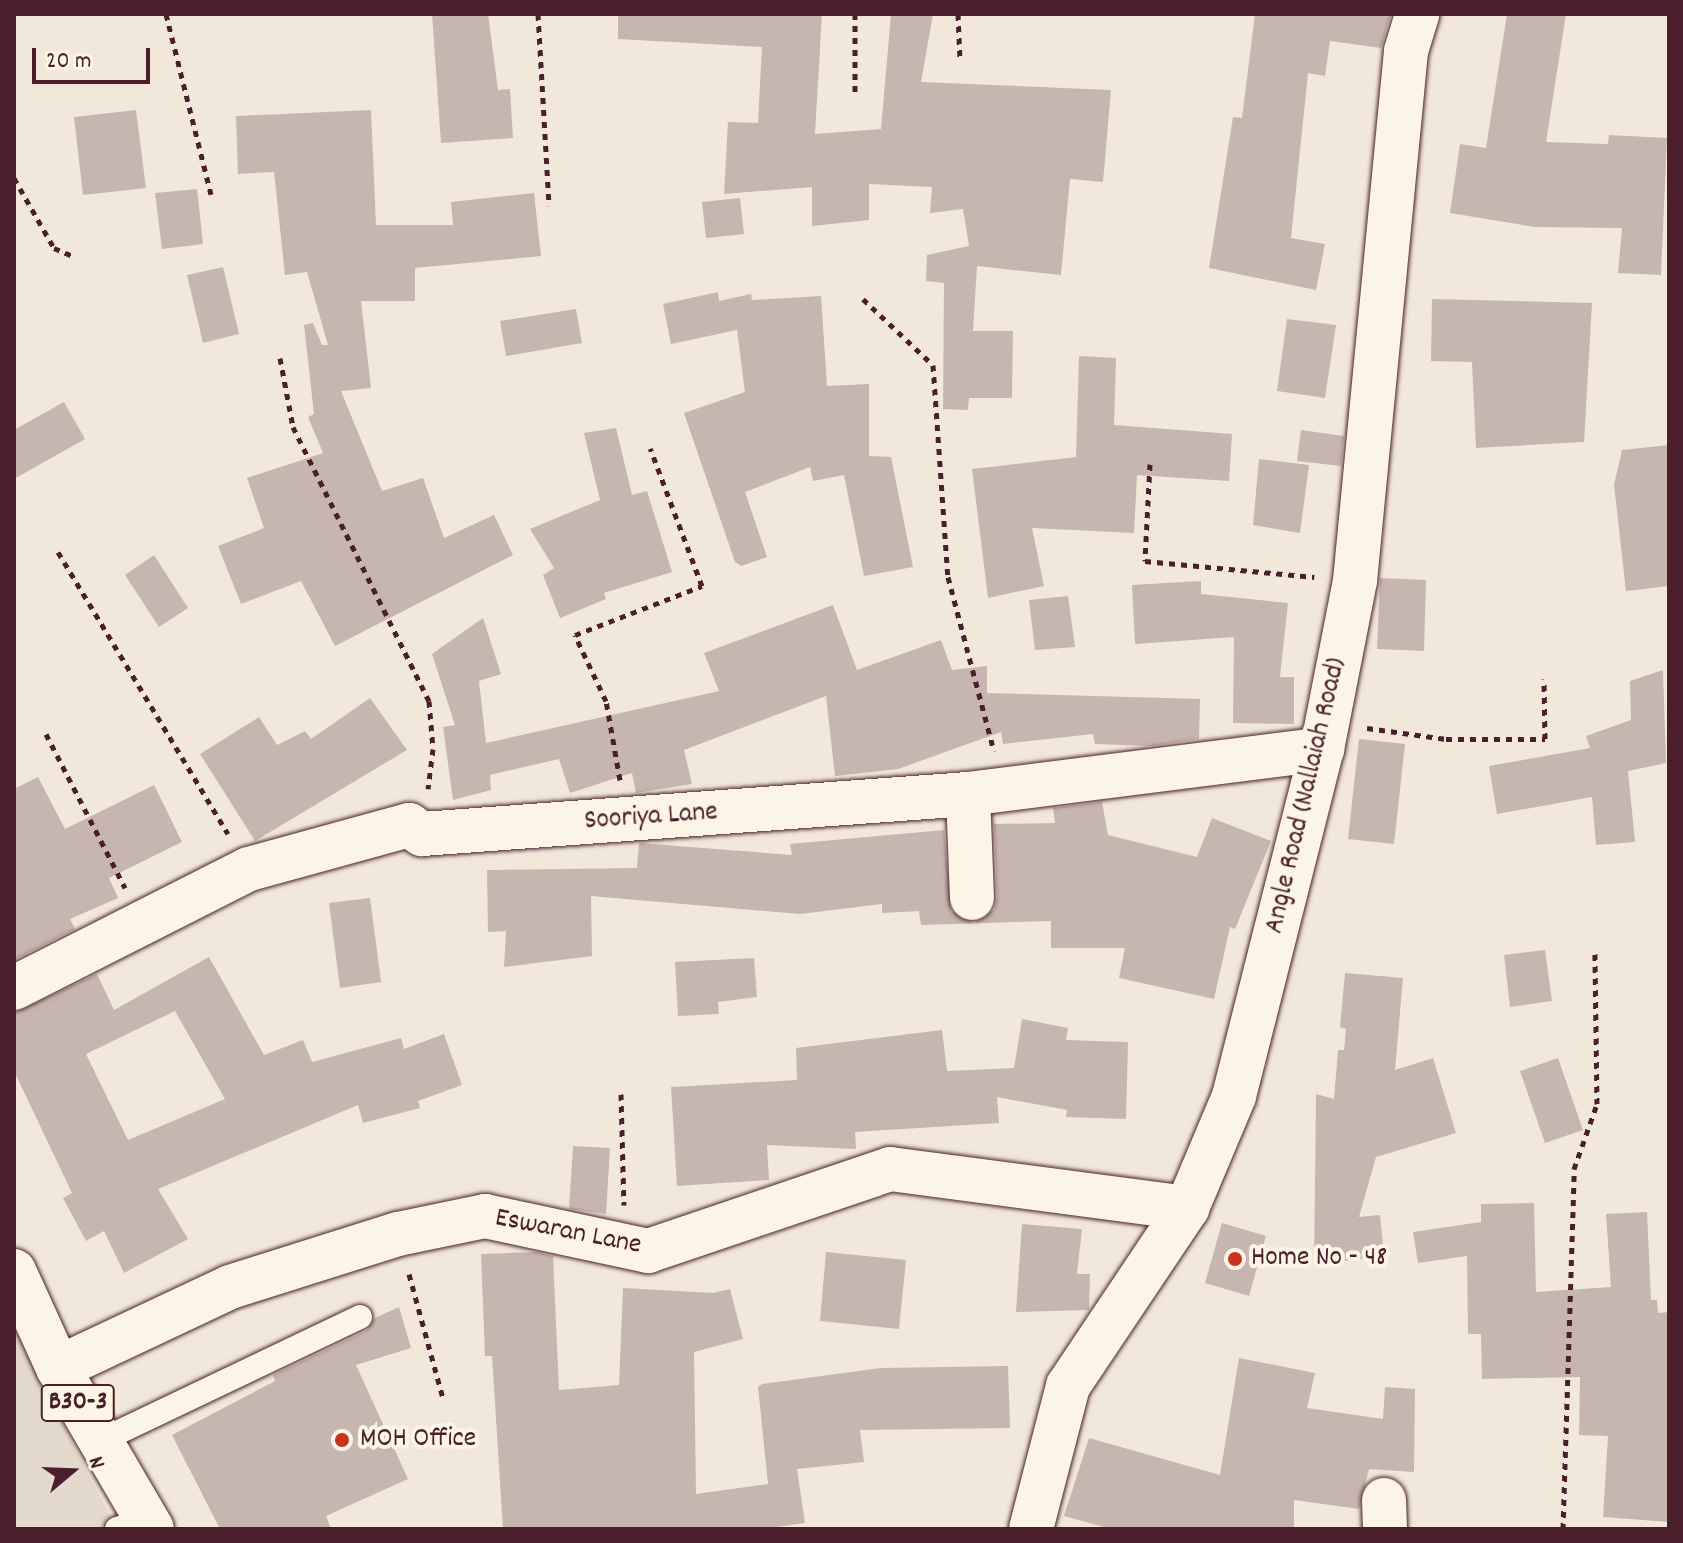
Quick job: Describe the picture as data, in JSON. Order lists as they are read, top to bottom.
{
  "streets": {
    "street": [
      "Angle Road (Nallaiah Road)",
      "Sooriya Lane",
      "Eswaran Lane",
      "B30-3"
    ]
  },
  "crossings": [
    ["Angle Road (Nallaiah Road)", "Sooriya Lane"],
    ["Angle Road (Nallaiah Road)", "Eswaran Lane"],
    ["Eswaran Lane", "B30-3"]
  ],
  "places": ["Home No - 48", "MOH Office"],
  "scale_bar": "20 m",
  "north": "right"
}
